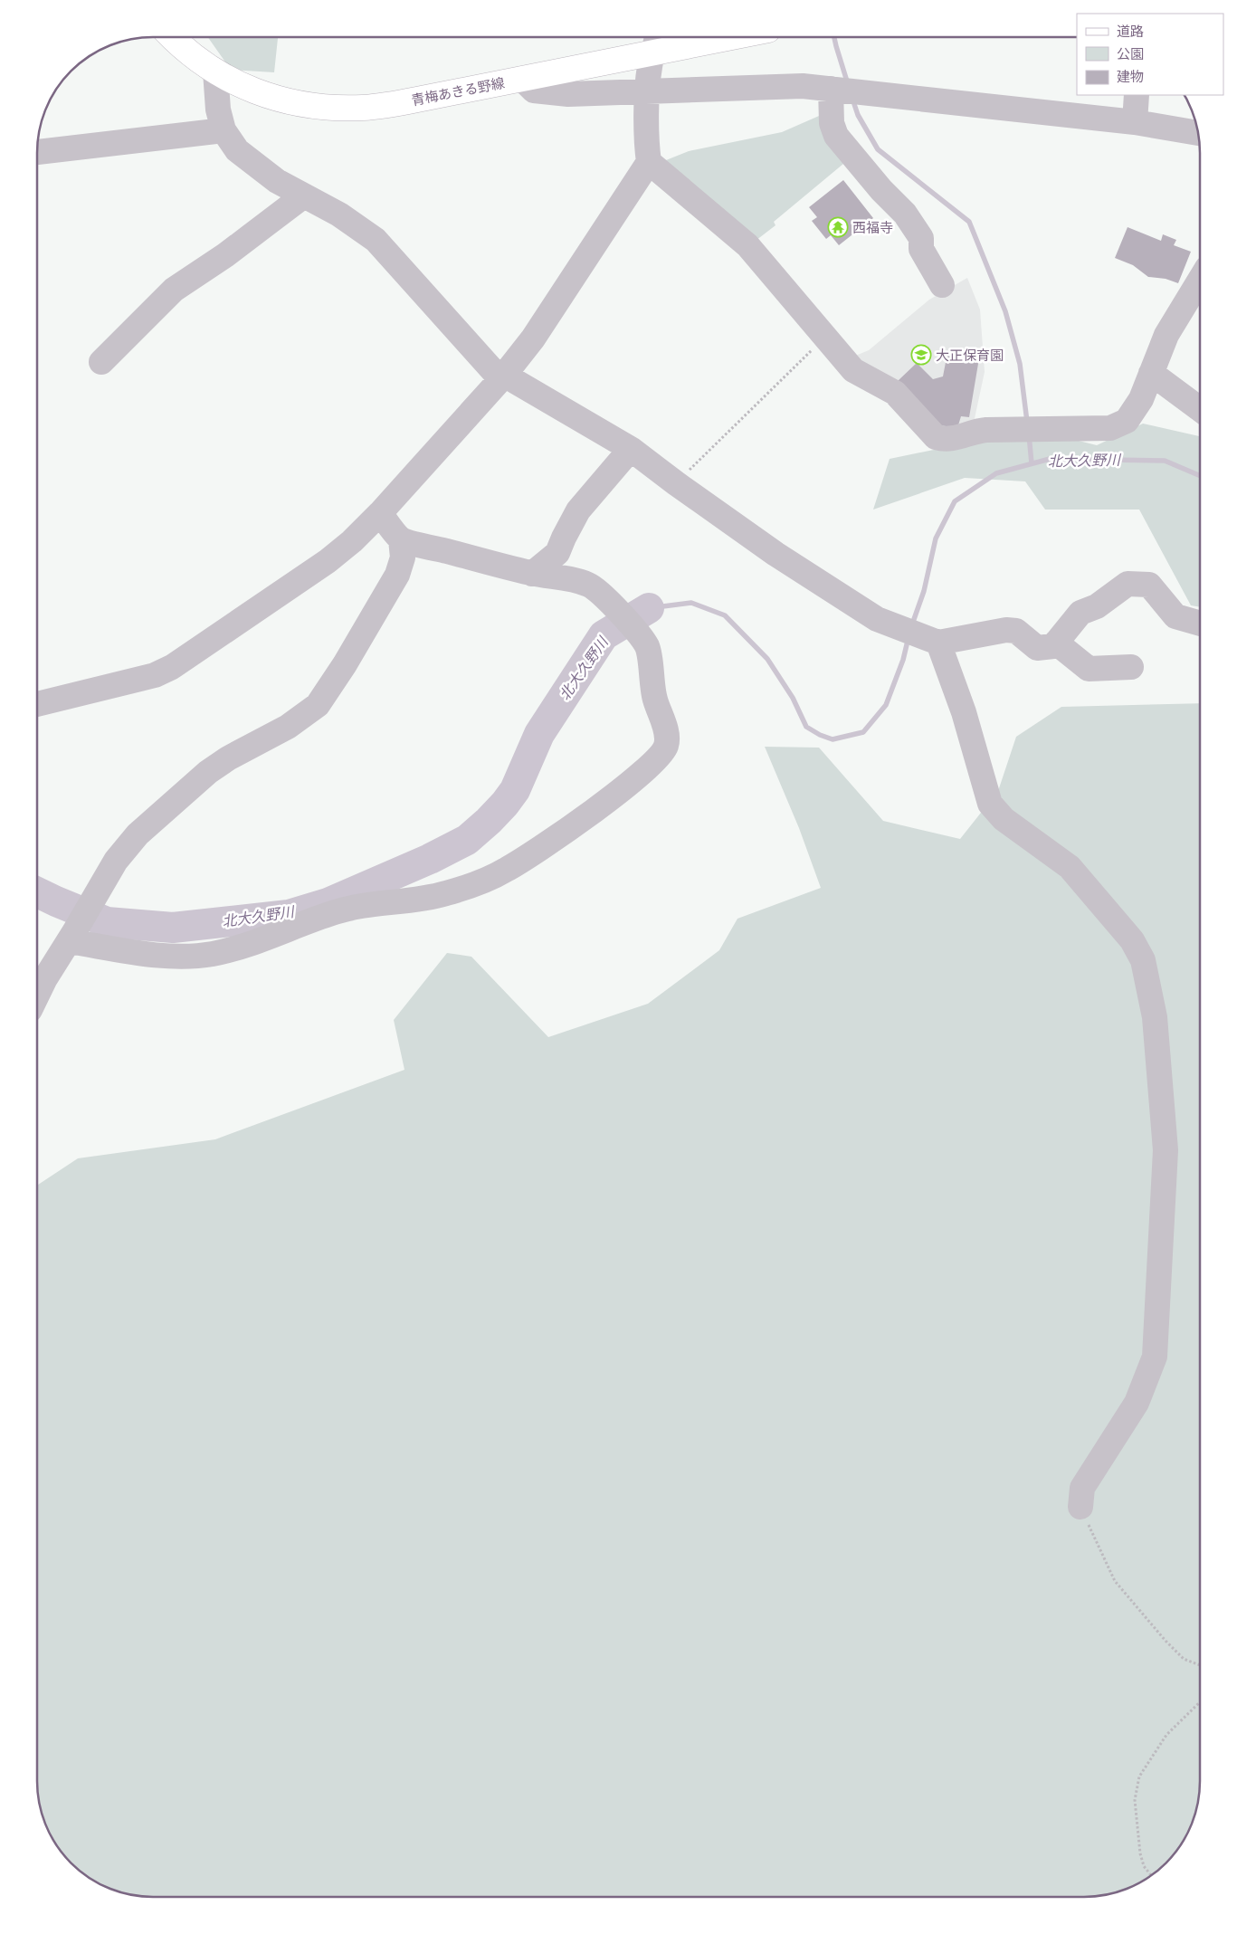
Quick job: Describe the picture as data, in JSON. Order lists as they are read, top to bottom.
{
  "streets": {
    "main road": ["青梅あきる野線"]
  },
  "water": ["北大久野川"],
  "places": {
    "temple": ["西福寺"],
    "school or university": ["大正保育園"]
  },
  "legend": ["道路", "公園", "建物"]
}
